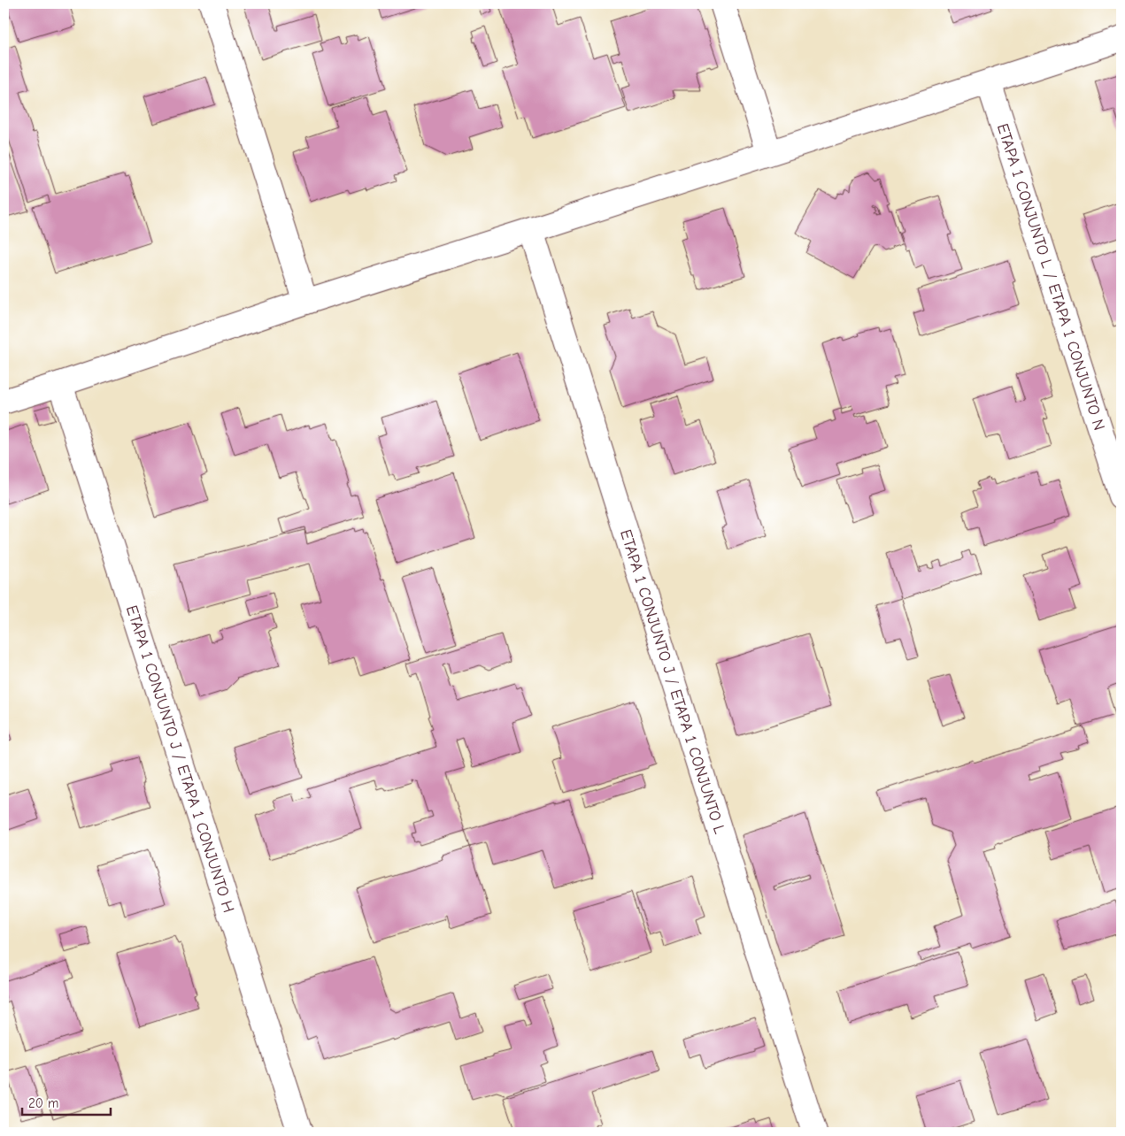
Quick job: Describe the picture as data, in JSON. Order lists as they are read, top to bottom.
{
  "streets": {
    "street": ["ETAPA 1 CONJUNTO L / ETAPA 1 CONJUNTO N", "ETAPA 1 CONJUNTO J / ETAPA 1 CONJUNTO L", "ETAPA 1 CONJUNTO J / ETAPA 1 CONJUNTO H"]
  },
  "scale_bar": "20 m"
}
